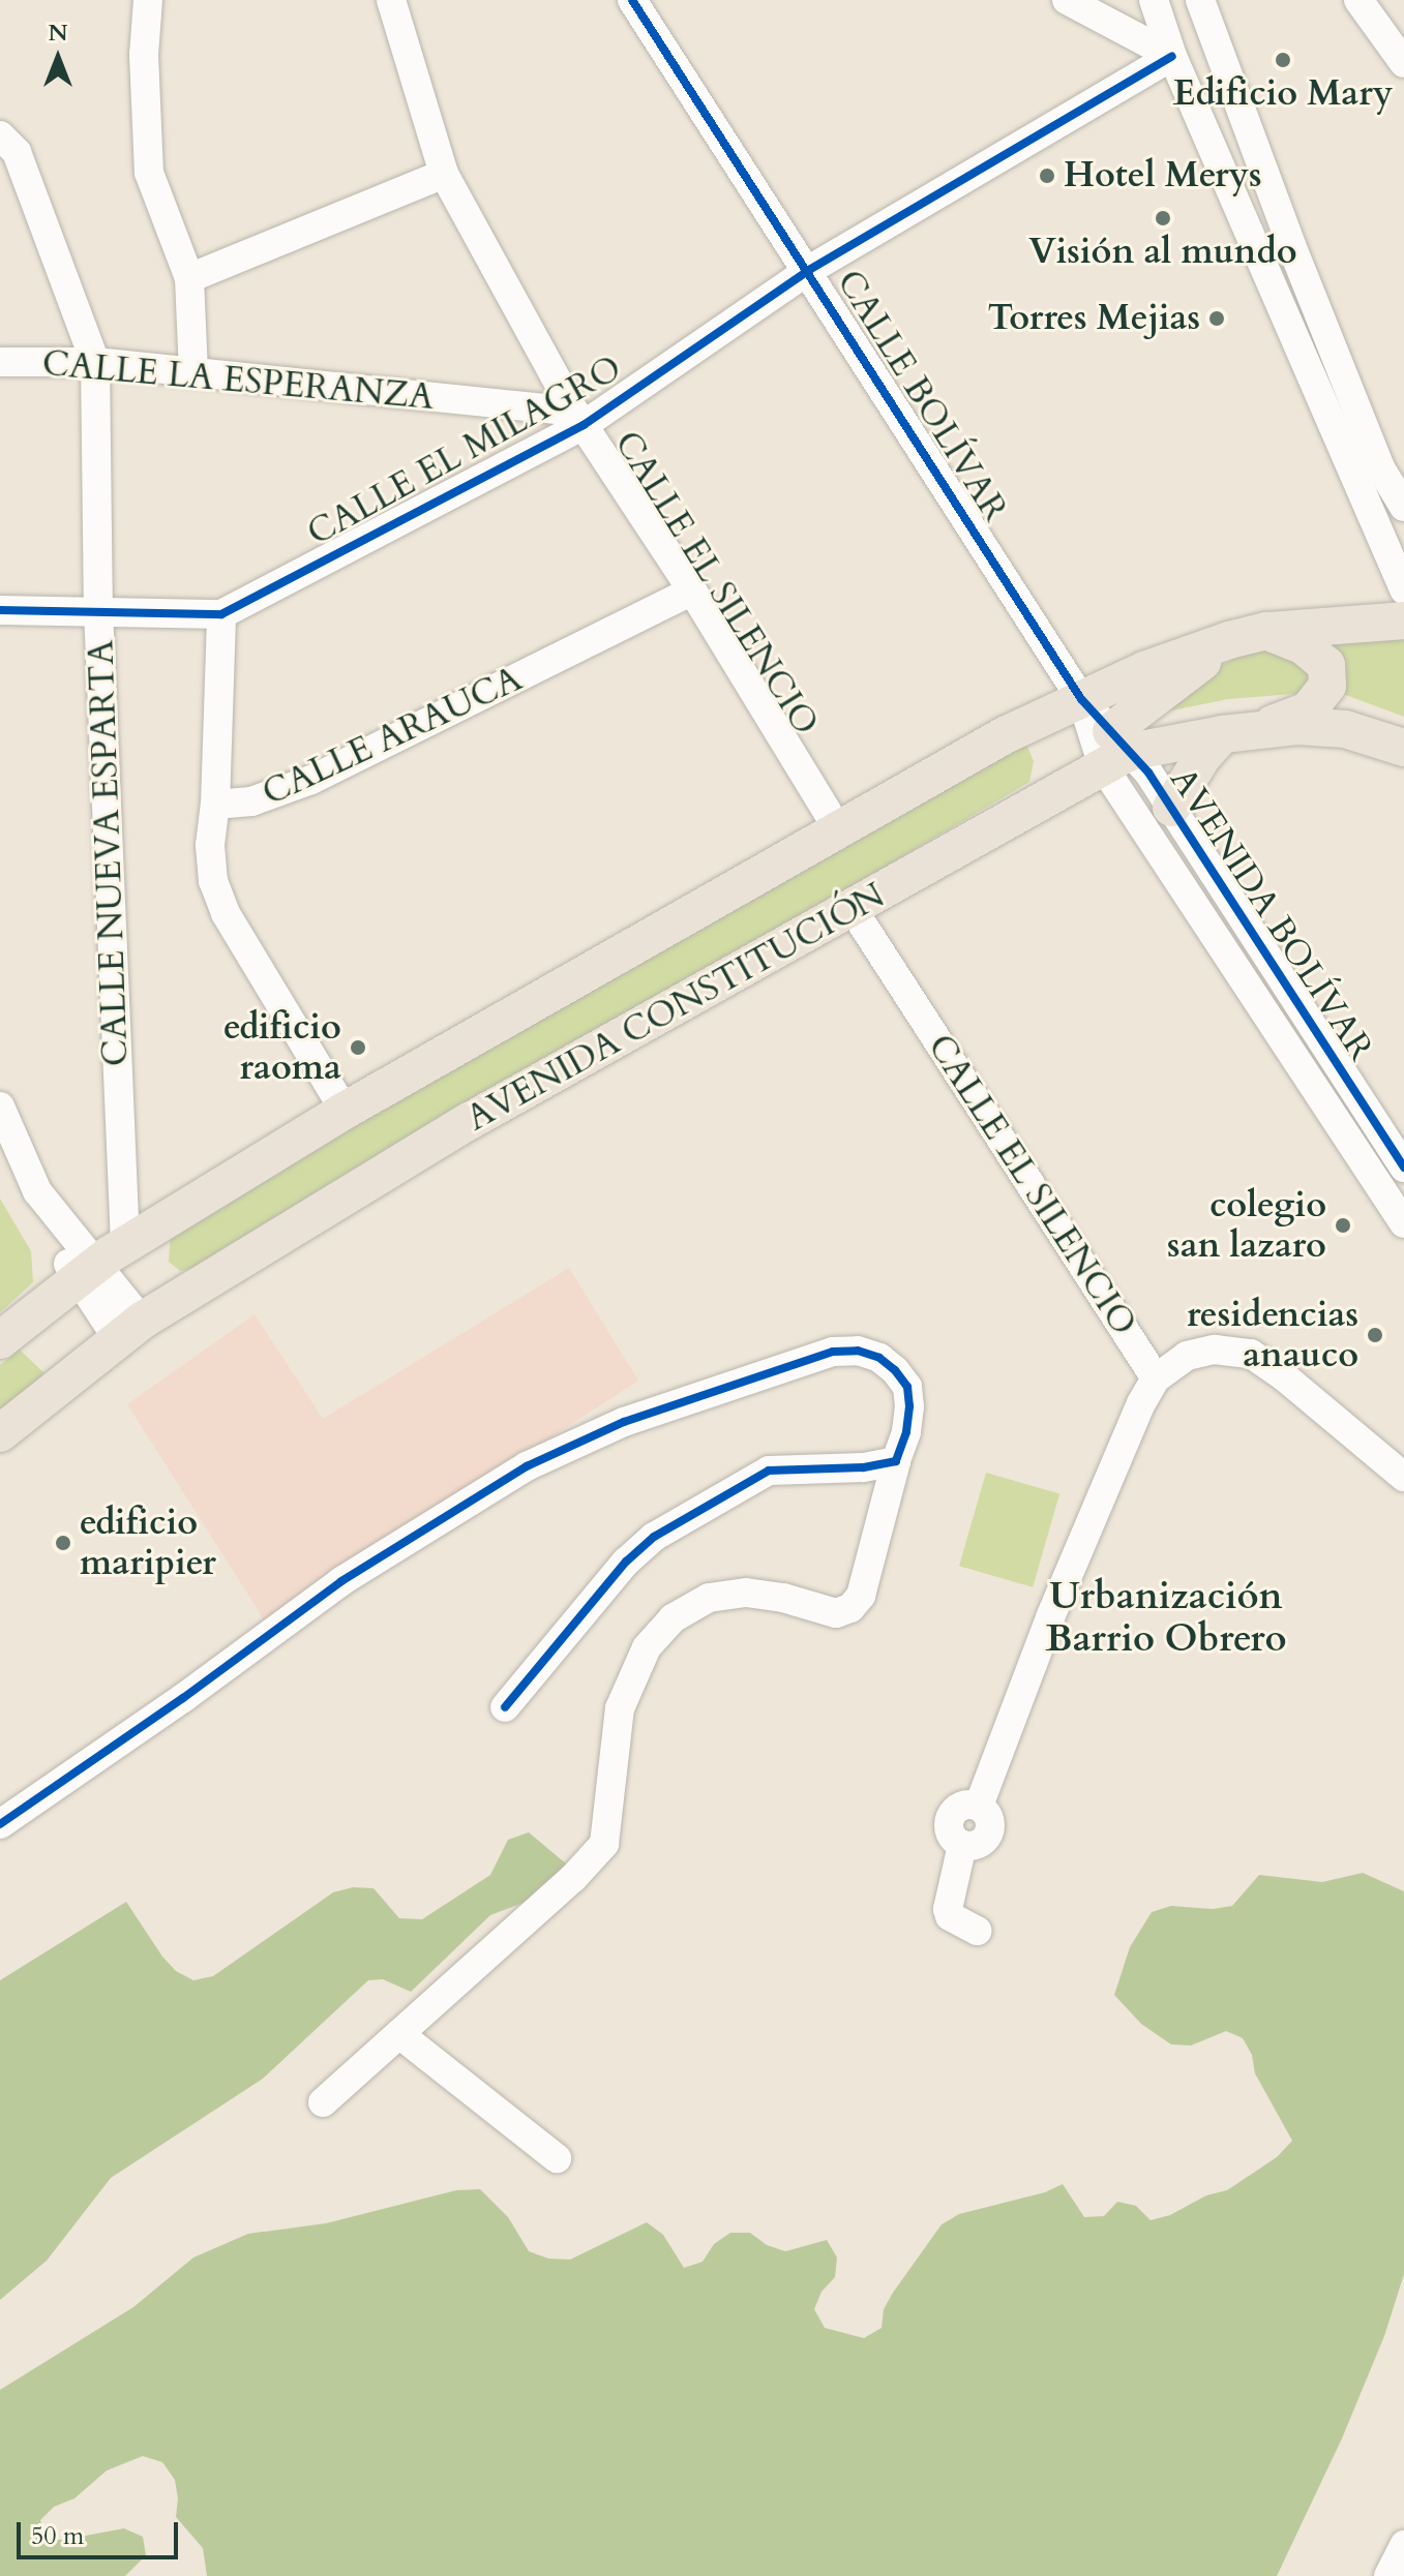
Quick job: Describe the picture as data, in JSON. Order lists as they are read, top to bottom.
{
  "streets": {
    "main road": ["AVENIDA CONSTITUCIÓN"],
    "street": [
      "CALLE LA ESPERANZA",
      "CALLE BOLÍVAR",
      "CALLE EL MILAGRO",
      "CALLE EL SILENCIO",
      "CALLE ARAUCA",
      "CALLE NUEVA ESPARTA",
      "AVENIDA BOLÍVAR"
    ]
  },
  "crossings": [
    ["CALLE LA ESPERANZA", "CALLE EL MILAGRO"],
    ["CALLE LA ESPERANZA", "CALLE EL SILENCIO"],
    ["CALLE LA ESPERANZA", "CALLE NUEVA ESPARTA"],
    ["CALLE BOLÍVAR", "CALLE EL MILAGRO"],
    ["CALLE BOLÍVAR", "AVENIDA BOLÍVAR"],
    ["CALLE BOLÍVAR", "AVENIDA CONSTITUCIÓN"],
    ["CALLE EL MILAGRO", "CALLE EL SILENCIO"],
    ["CALLE EL MILAGRO", "CALLE NUEVA ESPARTA"],
    ["CALLE EL SILENCIO", "CALLE ARAUCA"],
    ["CALLE EL SILENCIO", "AVENIDA CONSTITUCIÓN"],
    ["CALLE ARAUCA", "AVENIDA CONSTITUCIÓN"],
    ["CALLE NUEVA ESPARTA", "AVENIDA CONSTITUCIÓN"],
    ["AVENIDA BOLÍVAR", "AVENIDA CONSTITUCIÓN"]
  ],
  "districts": ["Urbanización Barrio Obrero"],
  "places": [
    "Edificio Mary",
    "Hotel Merys",
    "Visión al mundo",
    "Torres Mejias",
    "edificio raoma",
    "colegio san lazaro",
    "residencias anauco",
    "edificio maripier"
  ],
  "scale_bar": "50 m",
  "north": "top"
}
